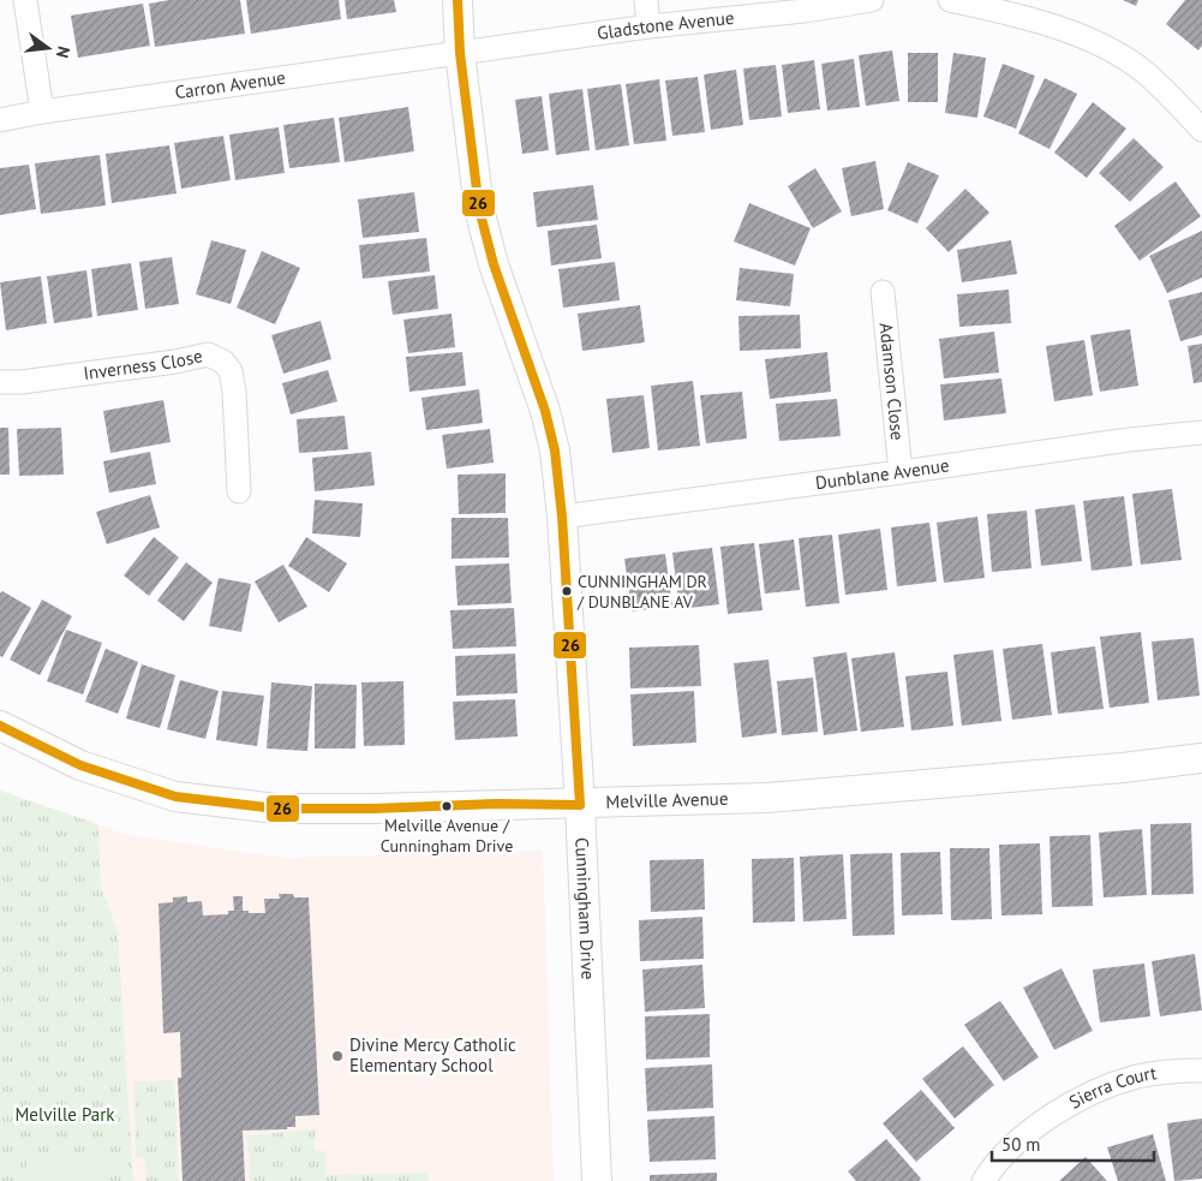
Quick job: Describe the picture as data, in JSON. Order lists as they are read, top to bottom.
{
  "streets": {
    "street": [
      "Gladstone Avenue",
      "Carron Avenue",
      "Inverness Close",
      "Adamson Close",
      "Dunblane Avenue",
      "Melville Avenue",
      "Cunningham Drive",
      "Sierra Court"
    ]
  },
  "crossings": [
    ["Gladstone Avenue", "Carron Avenue"],
    ["Gladstone Avenue", "Cunningham Drive"],
    ["Carron Avenue", "Cunningham Drive"],
    ["Adamson Close", "Dunblane Avenue"],
    ["Dunblane Avenue", "Cunningham Drive"],
    ["Melville Avenue", "Cunningham Drive"]
  ],
  "parks": ["Melville Park"],
  "places": ["CUNNINGHAM DR / DUNBLANE AV", "Melville Avenue / Cunningham Drive", "Divine Mercy Catholic Elementary School"],
  "lines": ["transit line 26"],
  "scale_bar": "50 m",
  "north": "right"
}
